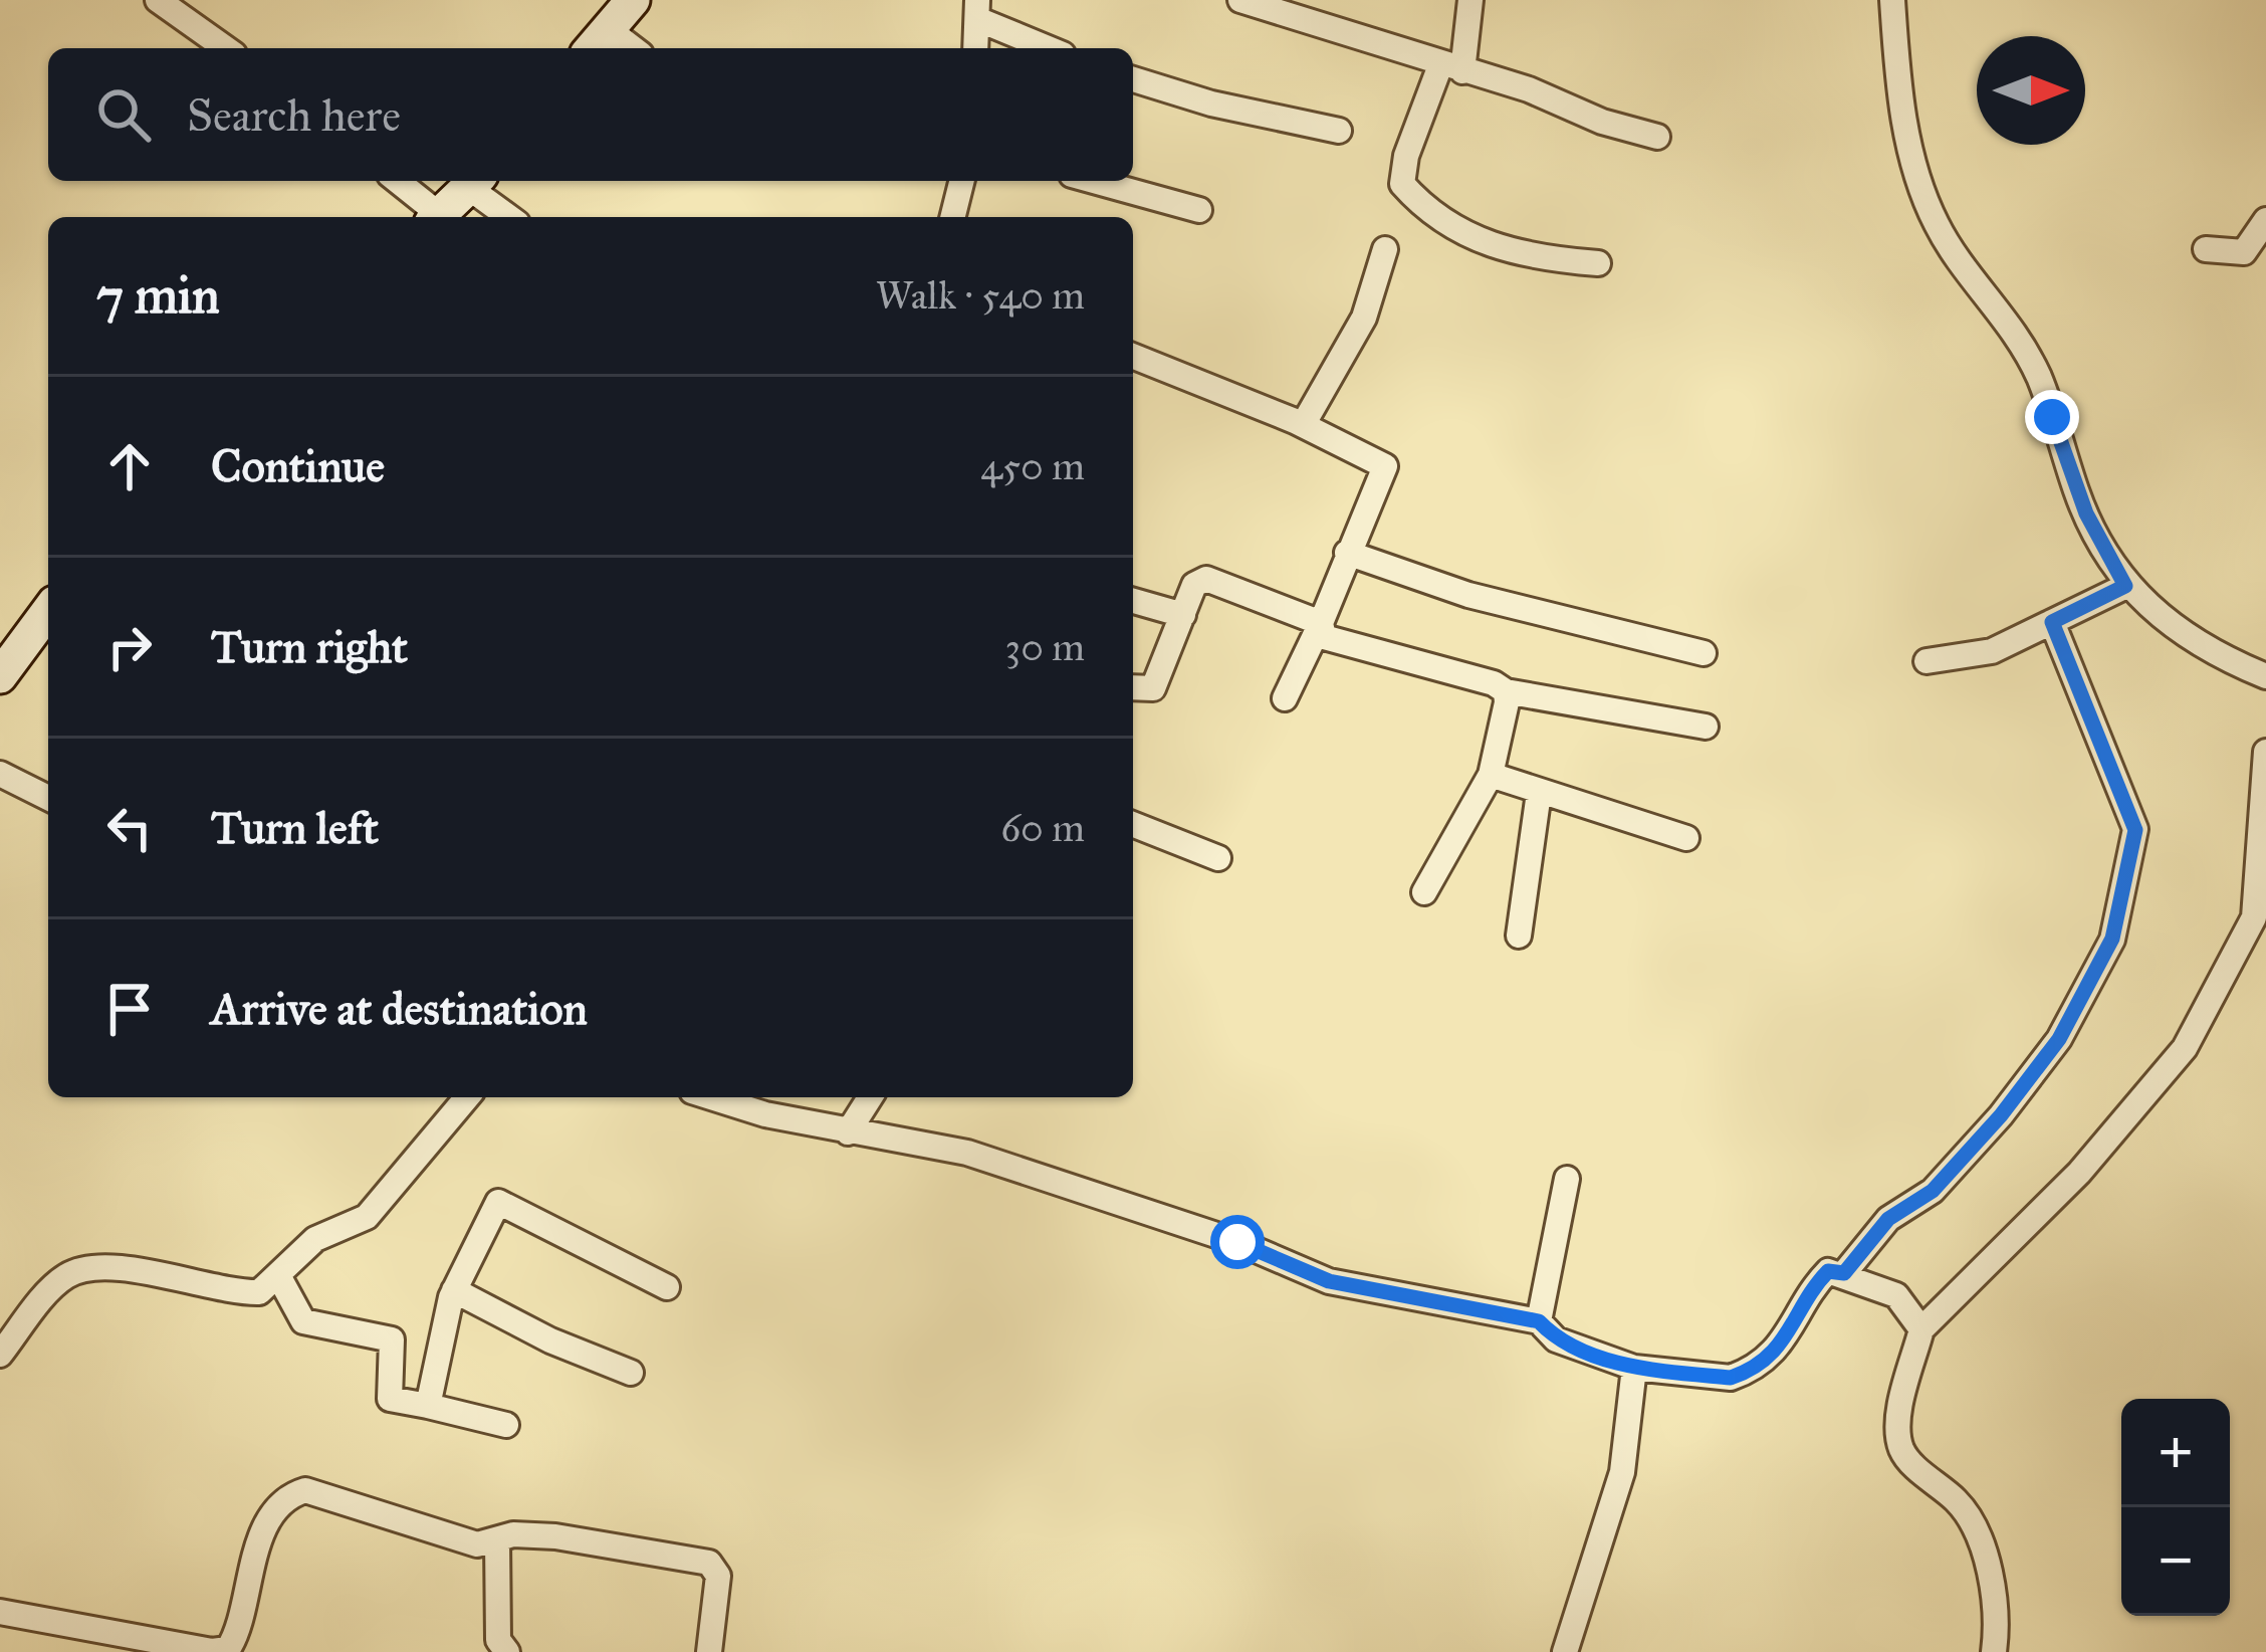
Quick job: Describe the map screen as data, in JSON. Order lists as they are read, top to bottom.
{
  "north": "right",
  "page": {
    "search": "Search here",
    "heading": ["7 min", "Walk · 540 m"],
    "list": [
      ["Continue", "450 m"],
      ["Turn right", "30 m"],
      ["Turn left", "60 m"],
      "Arrive at destination"
    ],
    "map_buttons": ["+", "−"]
  }
}
